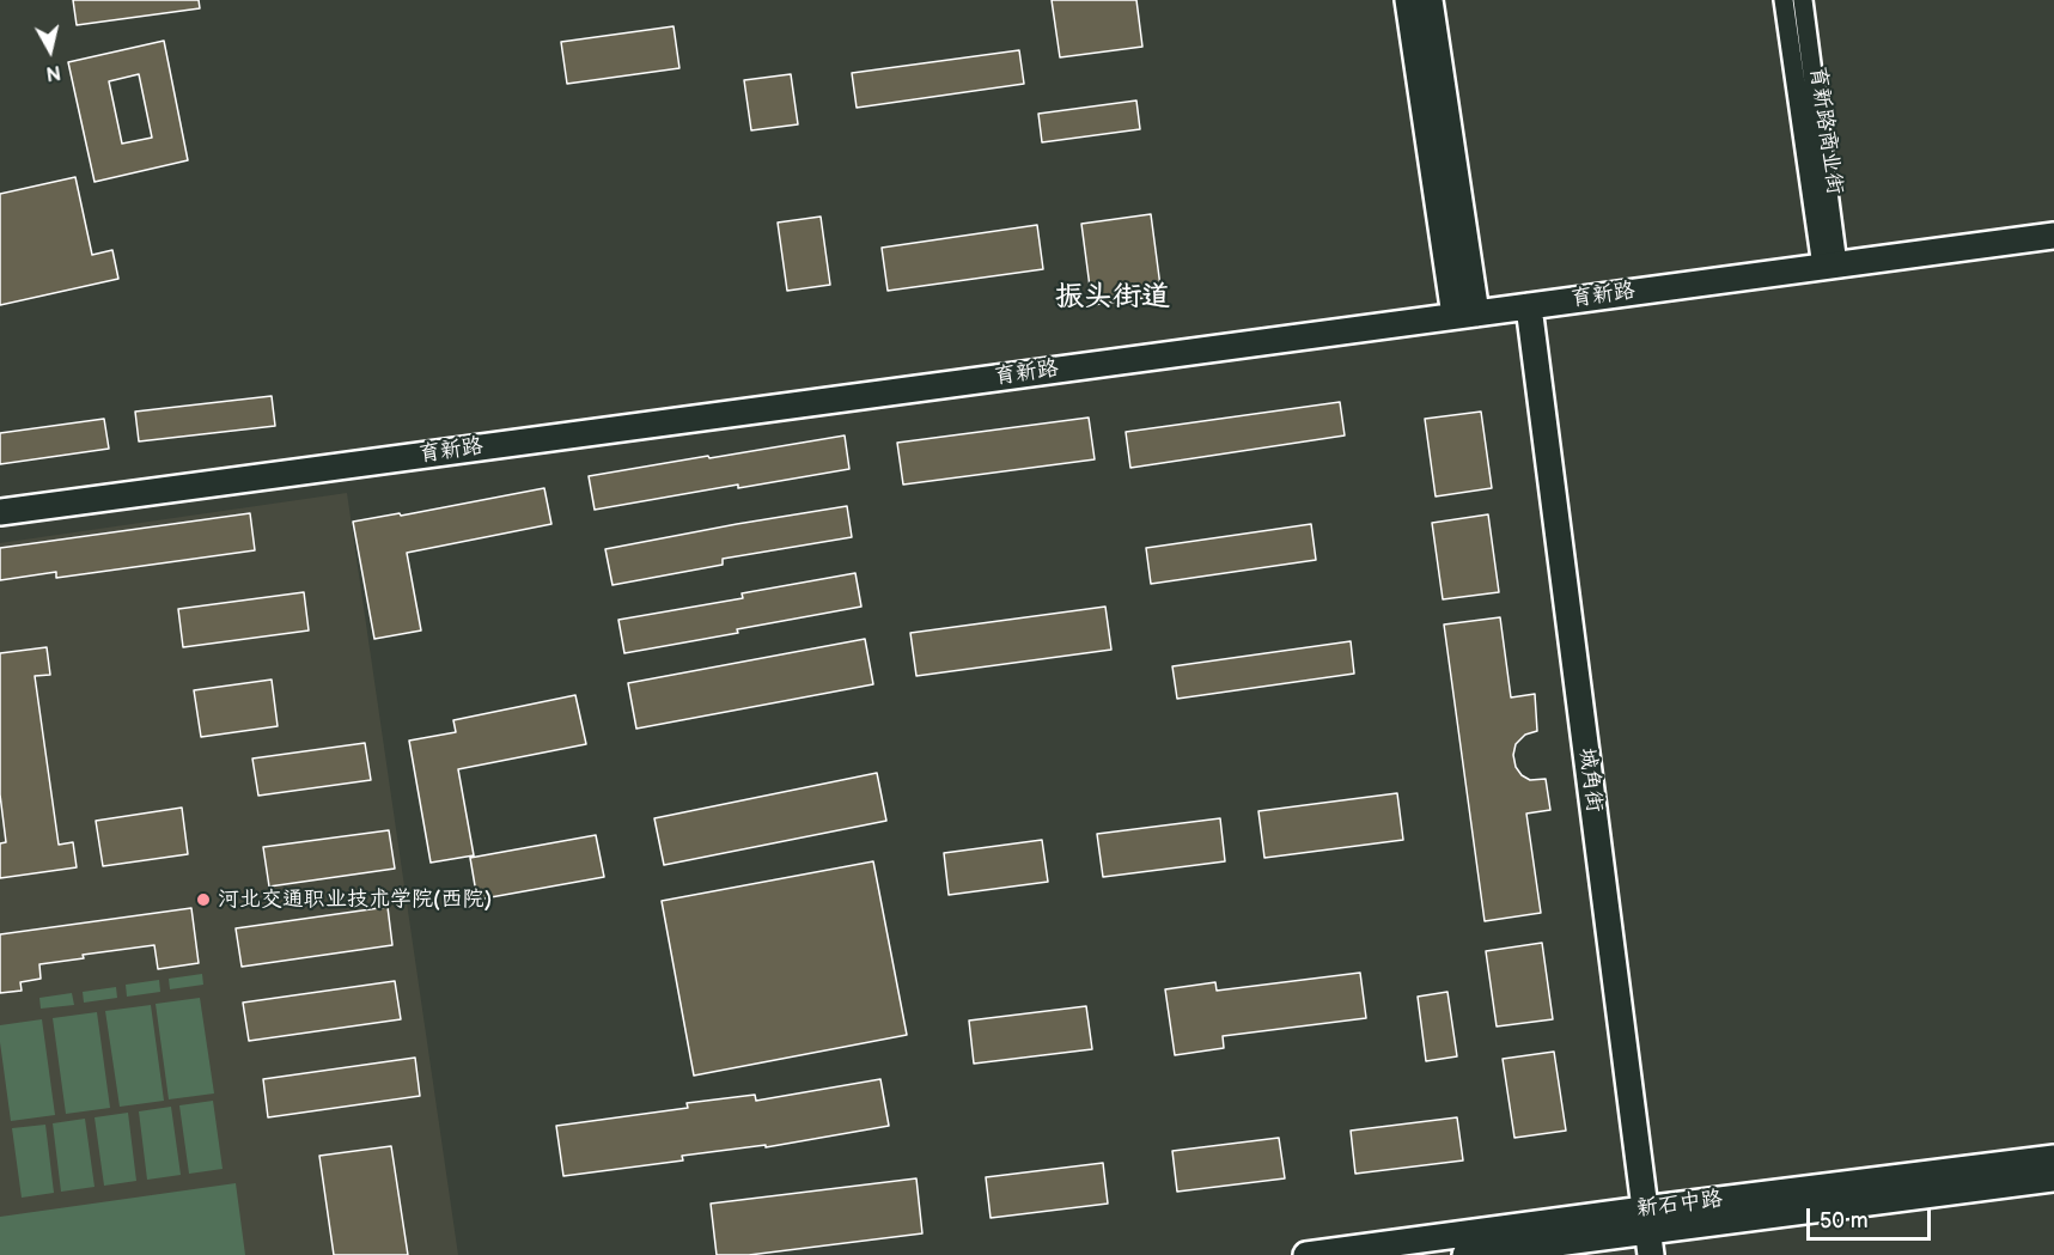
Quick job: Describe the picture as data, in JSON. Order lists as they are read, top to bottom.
{
  "streets": {
    "street": [
      "育新路商业街",
      "育新路",
      "城角街",
      "新石中路"
    ]
  },
  "crossings": [
    ["育新路商业街", "育新路"],
    ["育新路", "城角街"],
    ["城角街", "新石中路"]
  ],
  "districts": ["振头街道"],
  "places": ["河北交通职业技术学院(西院)"],
  "scale_bar": "50 m",
  "north": "bottom"
}
